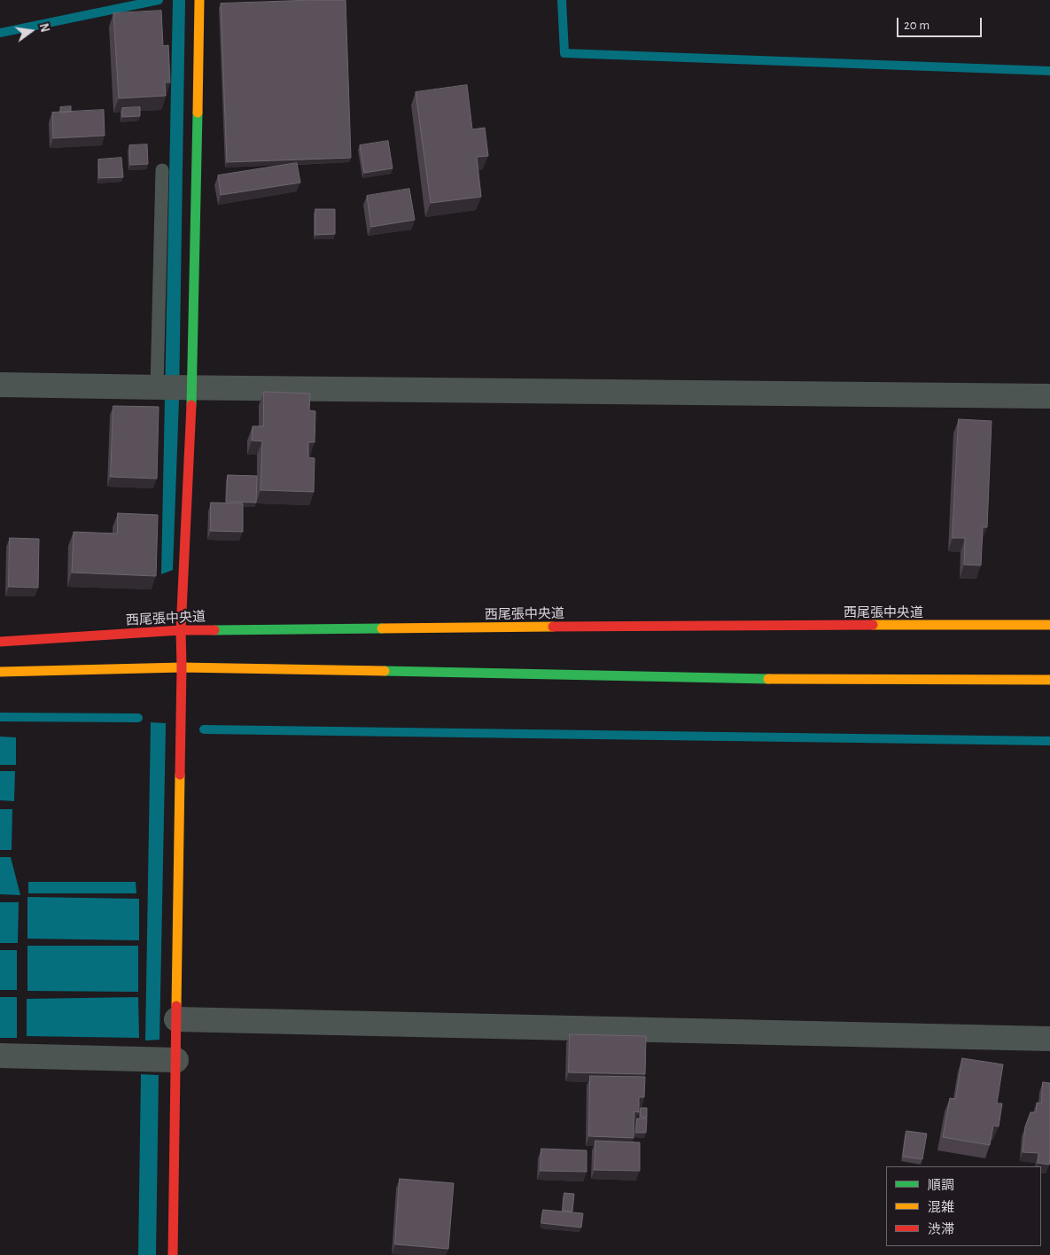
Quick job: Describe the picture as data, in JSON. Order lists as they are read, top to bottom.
{
  "streets": {
    "main road": ["西尾張中央道"]
  },
  "legend": ["順調", "混雑", "渋滞"],
  "scale_bar": "20 m",
  "north": "right"
}
